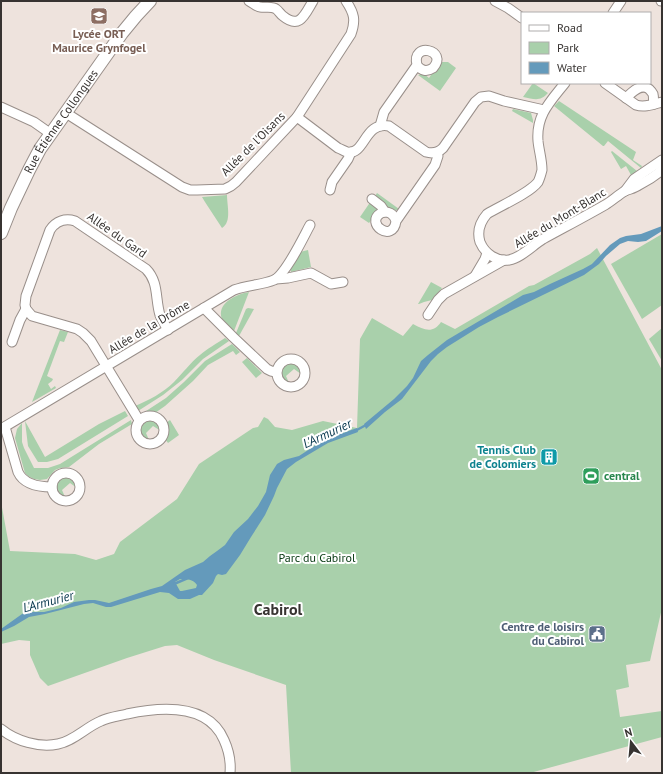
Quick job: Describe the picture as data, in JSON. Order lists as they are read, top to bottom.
{
  "streets": {
    "main road": ["Rue Étienne Collongues"],
    "street": [
      "Allée de l'Oisans",
      "Allée du Mont-Blanc",
      "Allée du Gard",
      "Allée de la Drôme"
    ]
  },
  "crossings": [
    ["Rue Étienne Collongues", "Allée de l'Oisans"],
    ["Allée du Gard", "Allée de la Drôme"]
  ],
  "districts": ["Cabirol"],
  "water": ["L'Armurier"],
  "parks": ["Parc du Cabirol"],
  "places": {
    "school or university": ["Lycée ORT Maurice Grynfogel"],
    "building": ["Tennis Club de Colomiers"],
    "sports": ["central"],
    "public building": ["Centre de loisirs du Cabirol"]
  },
  "legend": ["Road", "Park", "Water"],
  "north": "top"
}
